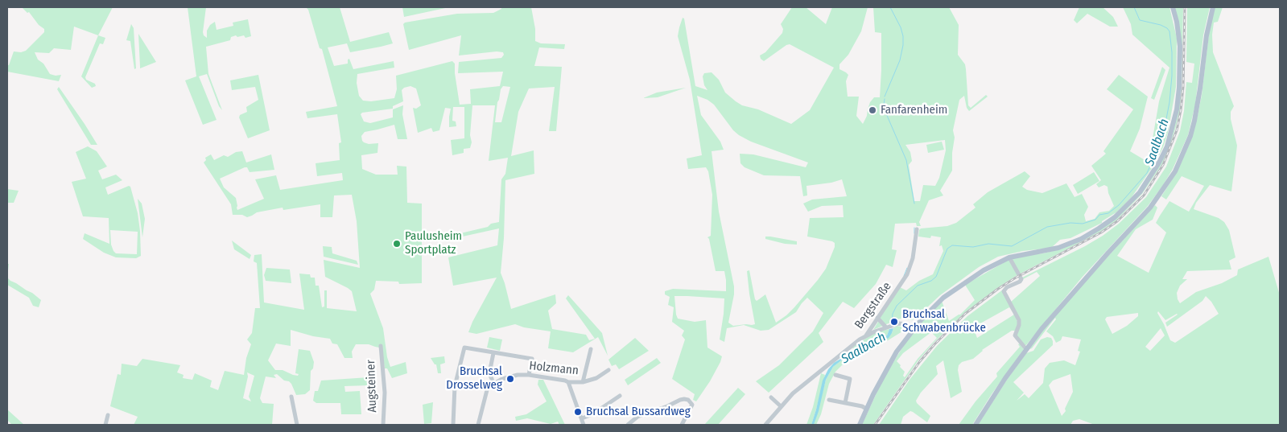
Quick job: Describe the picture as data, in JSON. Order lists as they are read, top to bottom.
{
  "streets": {
    "street": ["Bergstraße", "Holzmann", "Augsteiner"]
  },
  "water": ["Saalbach"],
  "places": [
    "Fanfarenheim",
    "Paulusheim Sportplatz",
    "Bruchsal Schwabenbrücke",
    "Bruchsal Drosselweg",
    "Bruchsal Bussardweg"
  ]
}
